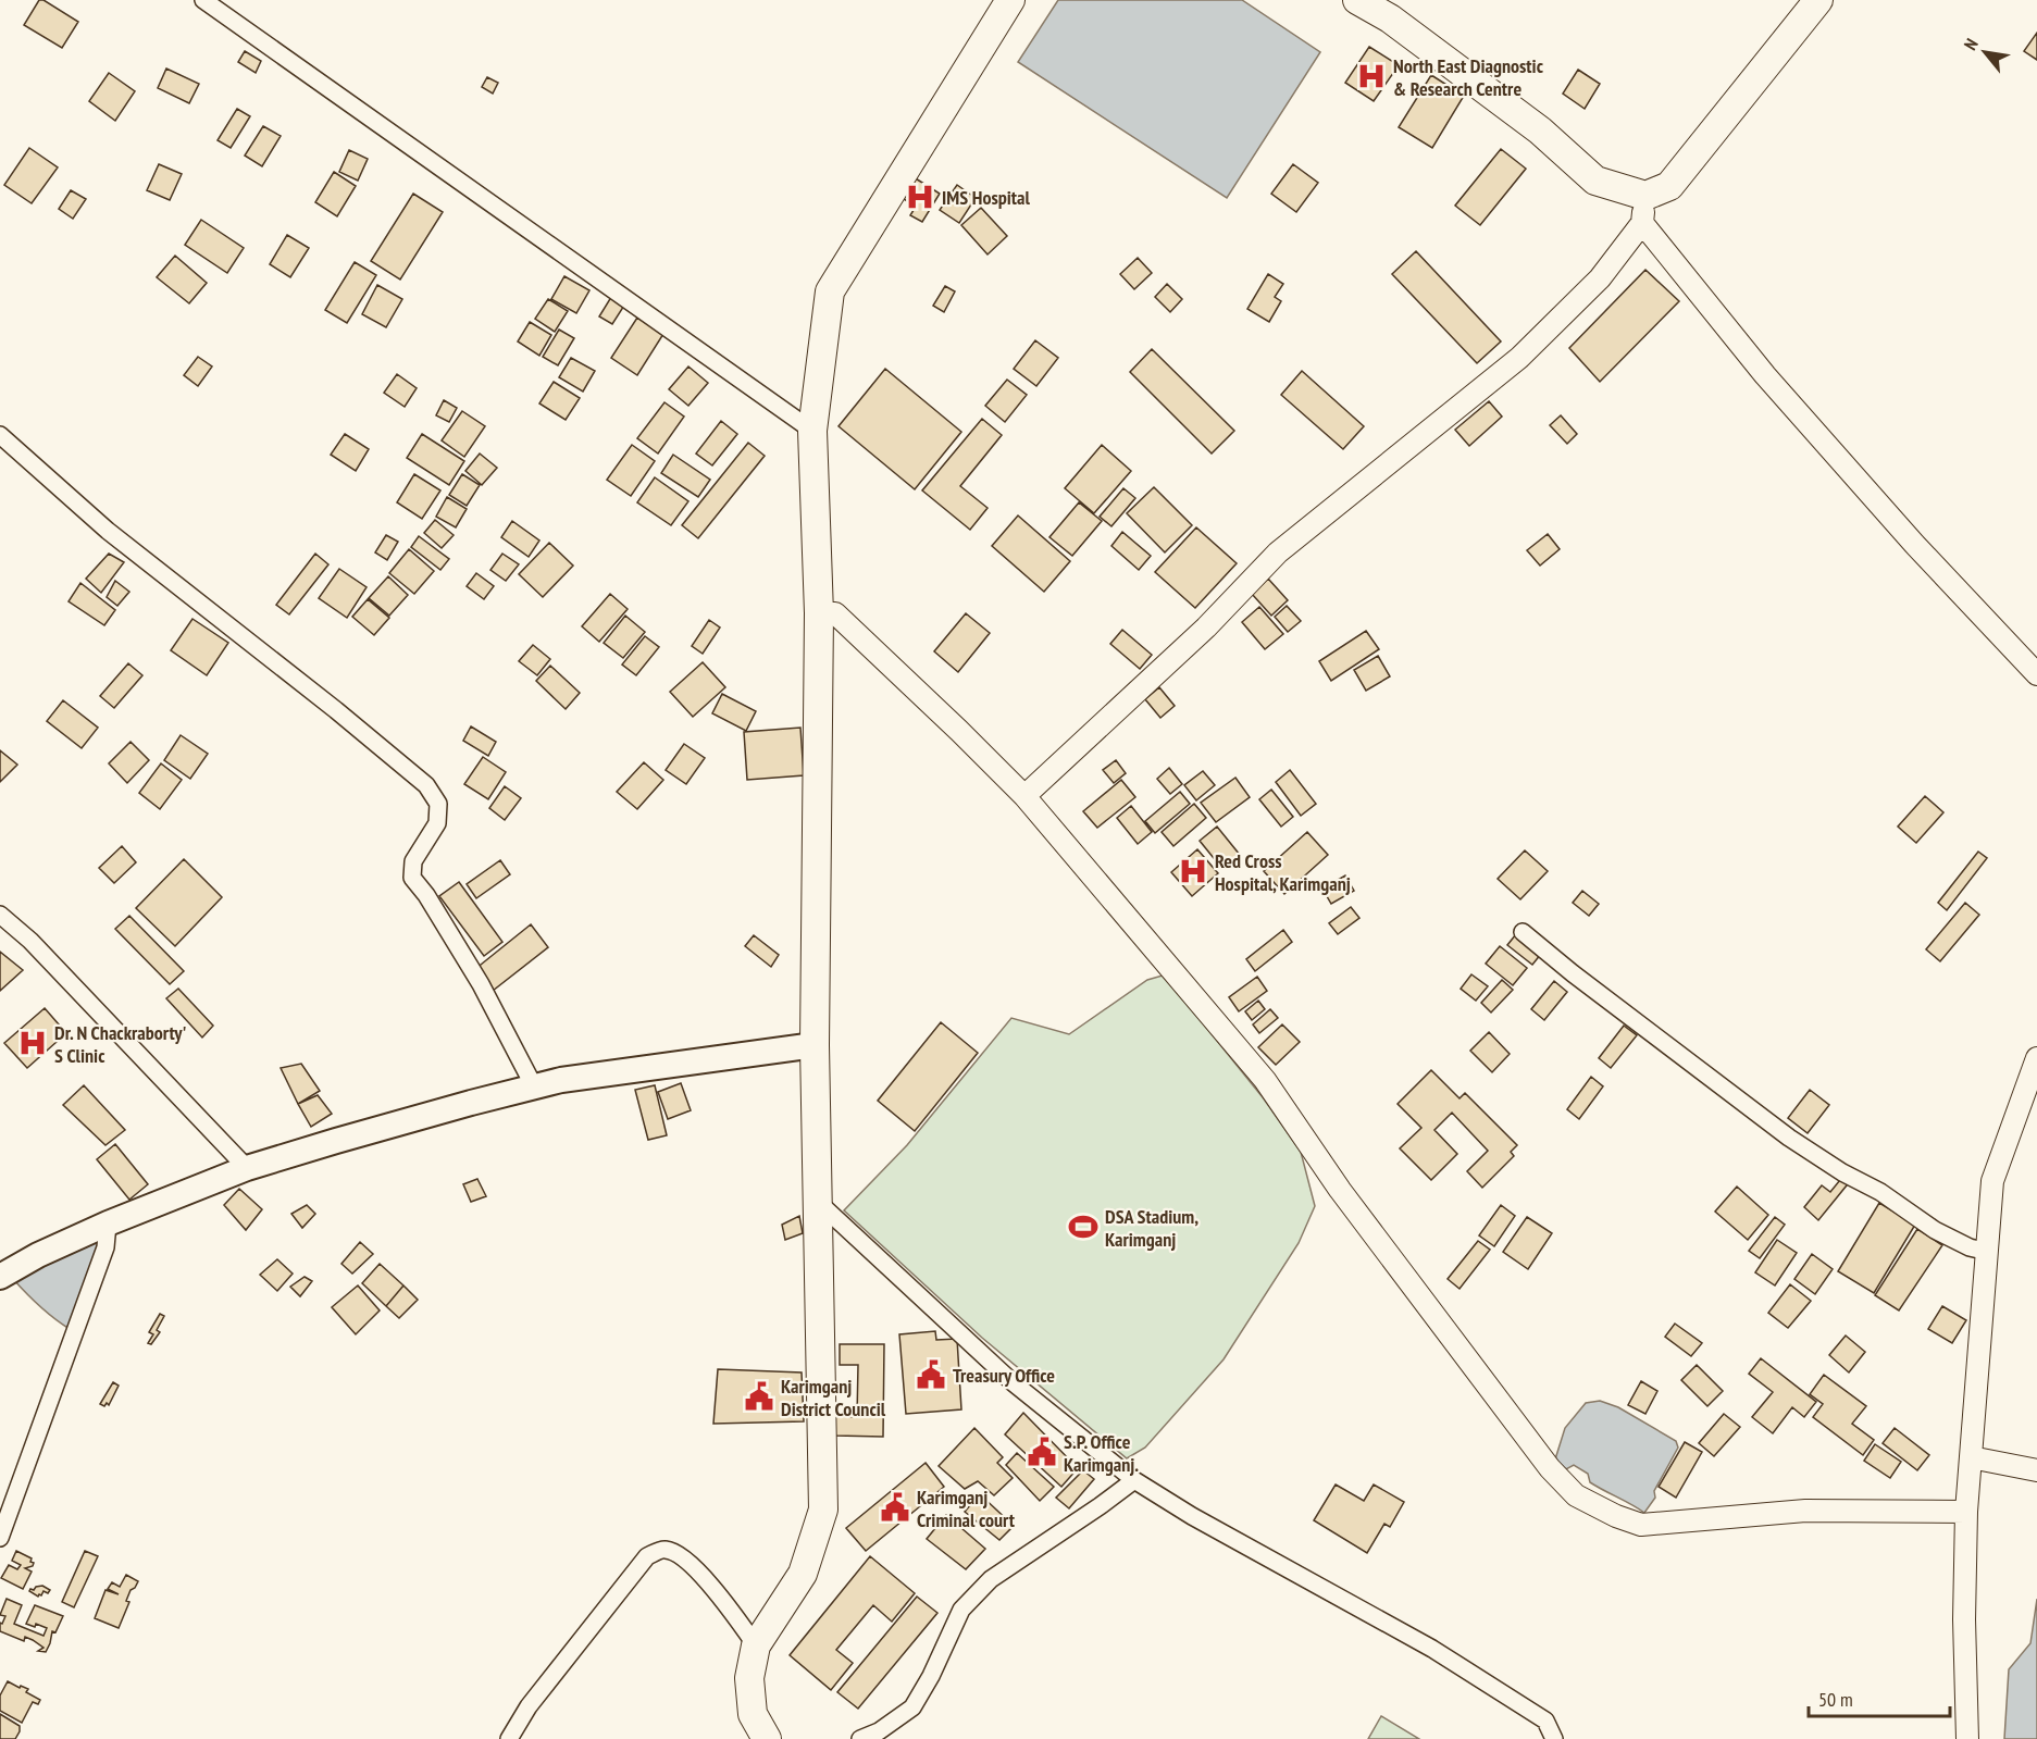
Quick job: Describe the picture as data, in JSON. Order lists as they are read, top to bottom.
{
  "places": {
    "hospital": [
      "North East Diagnostic & Research Centre",
      "IMS Hospital",
      "Red Cross Hospital, Karimganj",
      "Dr. N Chackraborty' S Clinic"
    ],
    "sports": ["DSA Stadium, Karimganj"],
    "public building": [
      "Treasury Office",
      "Karimganj District Council",
      "S.P. Office Karimganj.",
      "Karimganj Criminal court"
    ]
  },
  "scale_bar": "50 m",
  "north": "top left"
}
